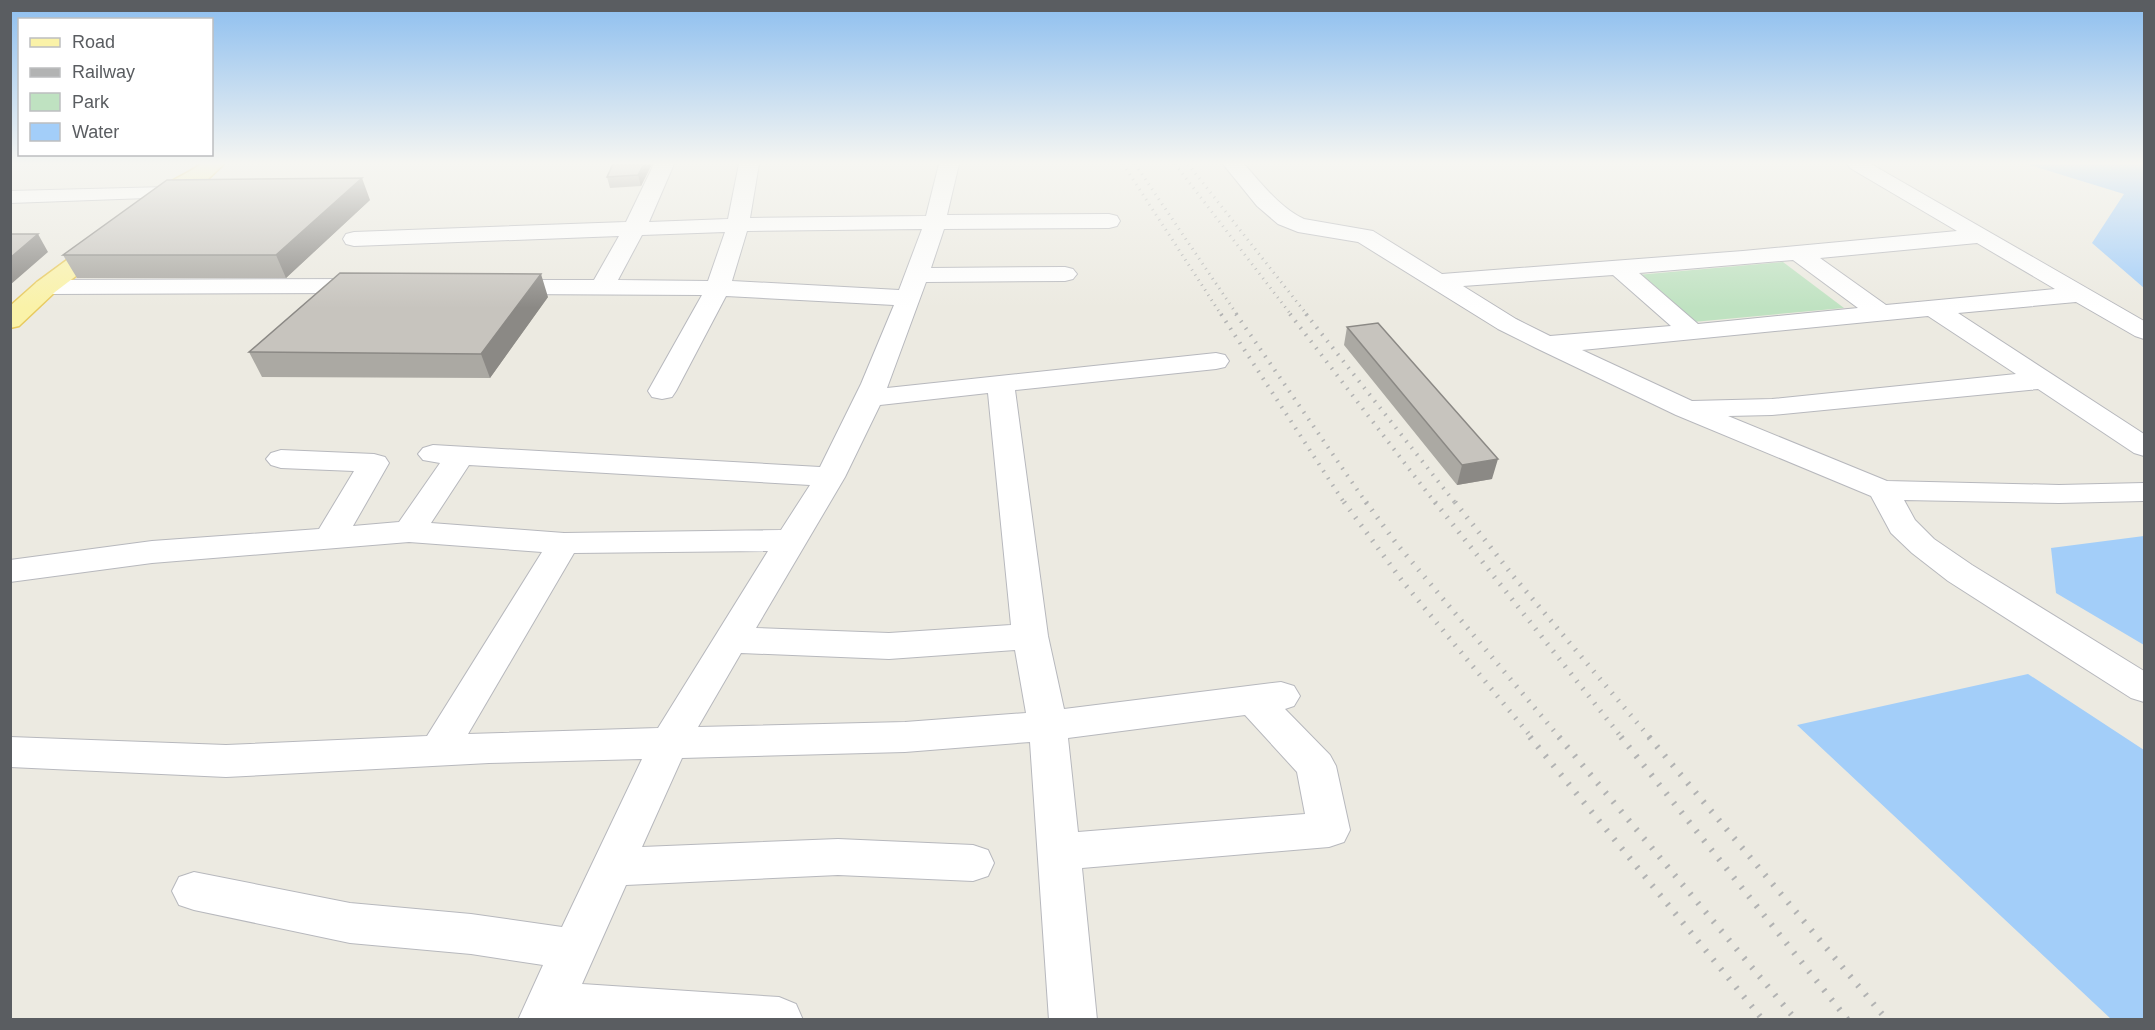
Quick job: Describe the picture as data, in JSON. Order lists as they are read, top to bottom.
{
  "legend": [
    "Road",
    "Railway",
    "Park",
    "Water"
  ]
}
